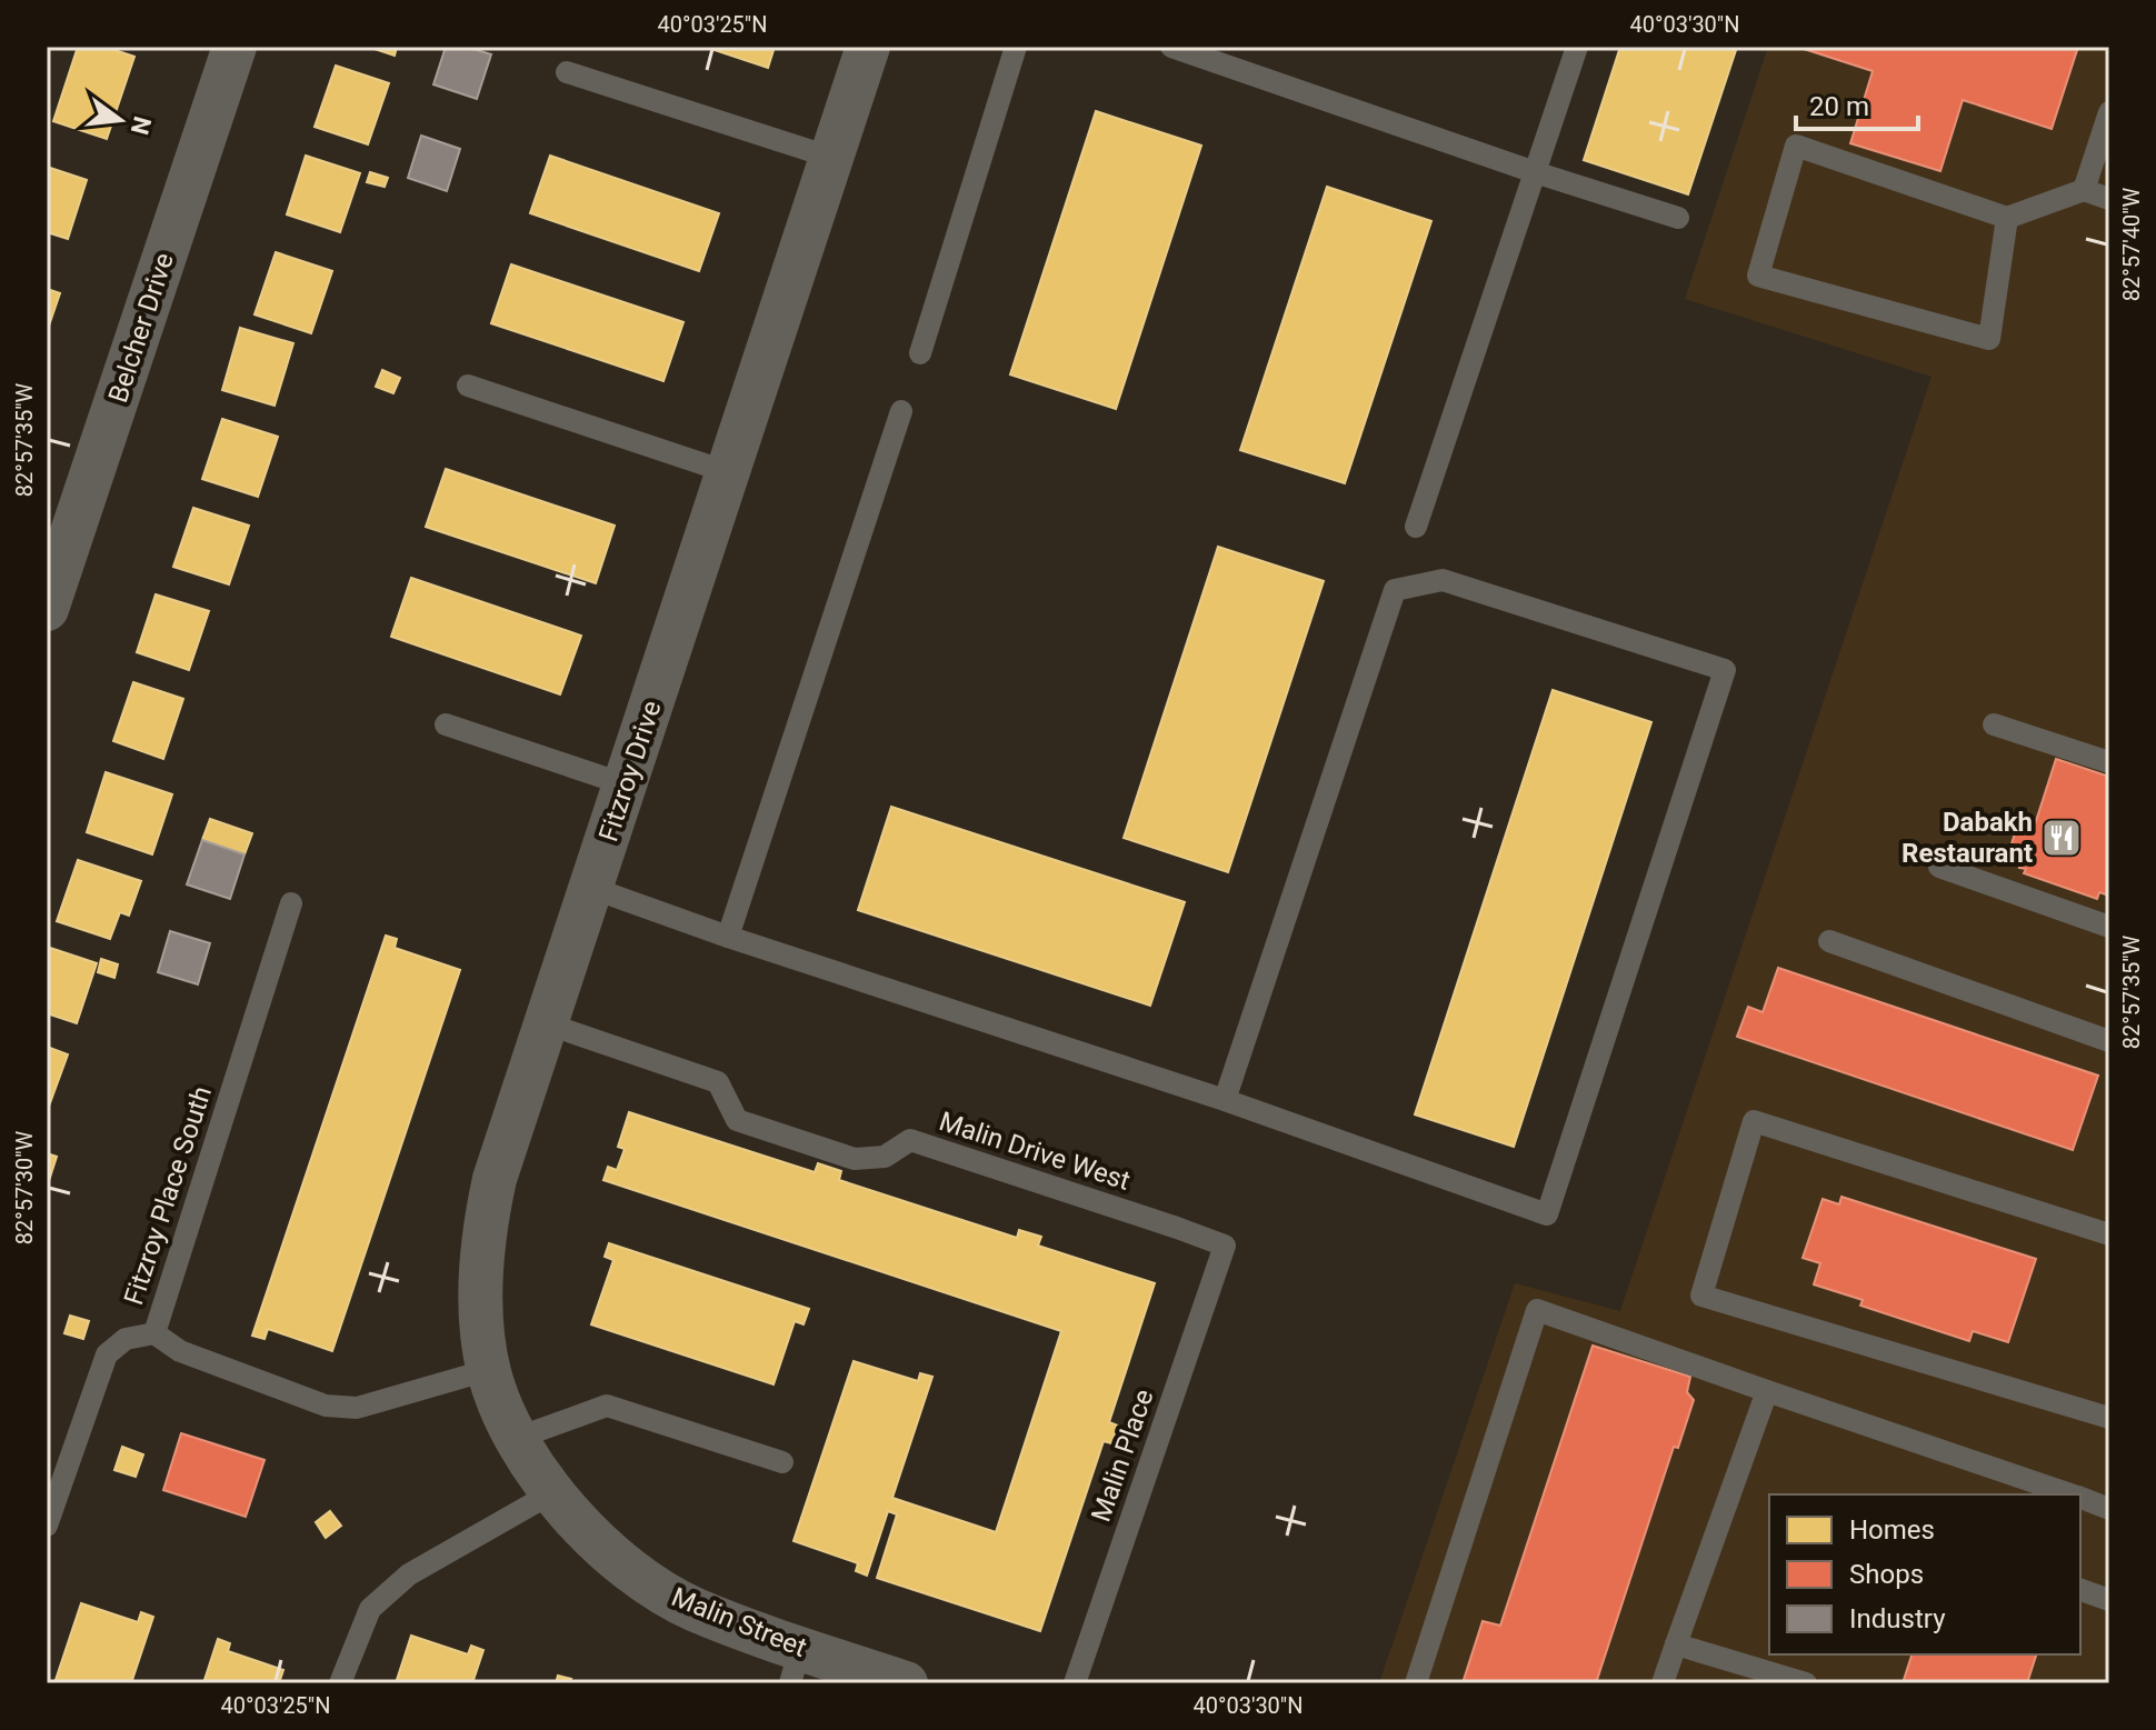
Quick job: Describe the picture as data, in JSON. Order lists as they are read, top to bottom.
{
  "streets": {
    "street": ["Belcher Drive", "Fitzroy Drive", "Malin Street"],
    "lane": ["Malin Drive West", "Fitzroy Place South", "Malin Place"]
  },
  "crossings": [
    ["Fitzroy Drive", "Malin Drive West"],
    ["Fitzroy Drive", "Malin Street"],
    ["Malin Drive West", "Malin Place"]
  ],
  "places": {
    "restaurant": ["Dabakh Restaurant"]
  },
  "legend": ["Homes", "Shops", "Industry"],
  "scale_bar": "20 m",
  "north": "right",
  "coordinates": [
    "40°03'25\"N",
    "40°03'30\"N",
    "82°57'40\"W",
    "82°57'35\"W",
    "82°57'30\"W"
  ]
}
